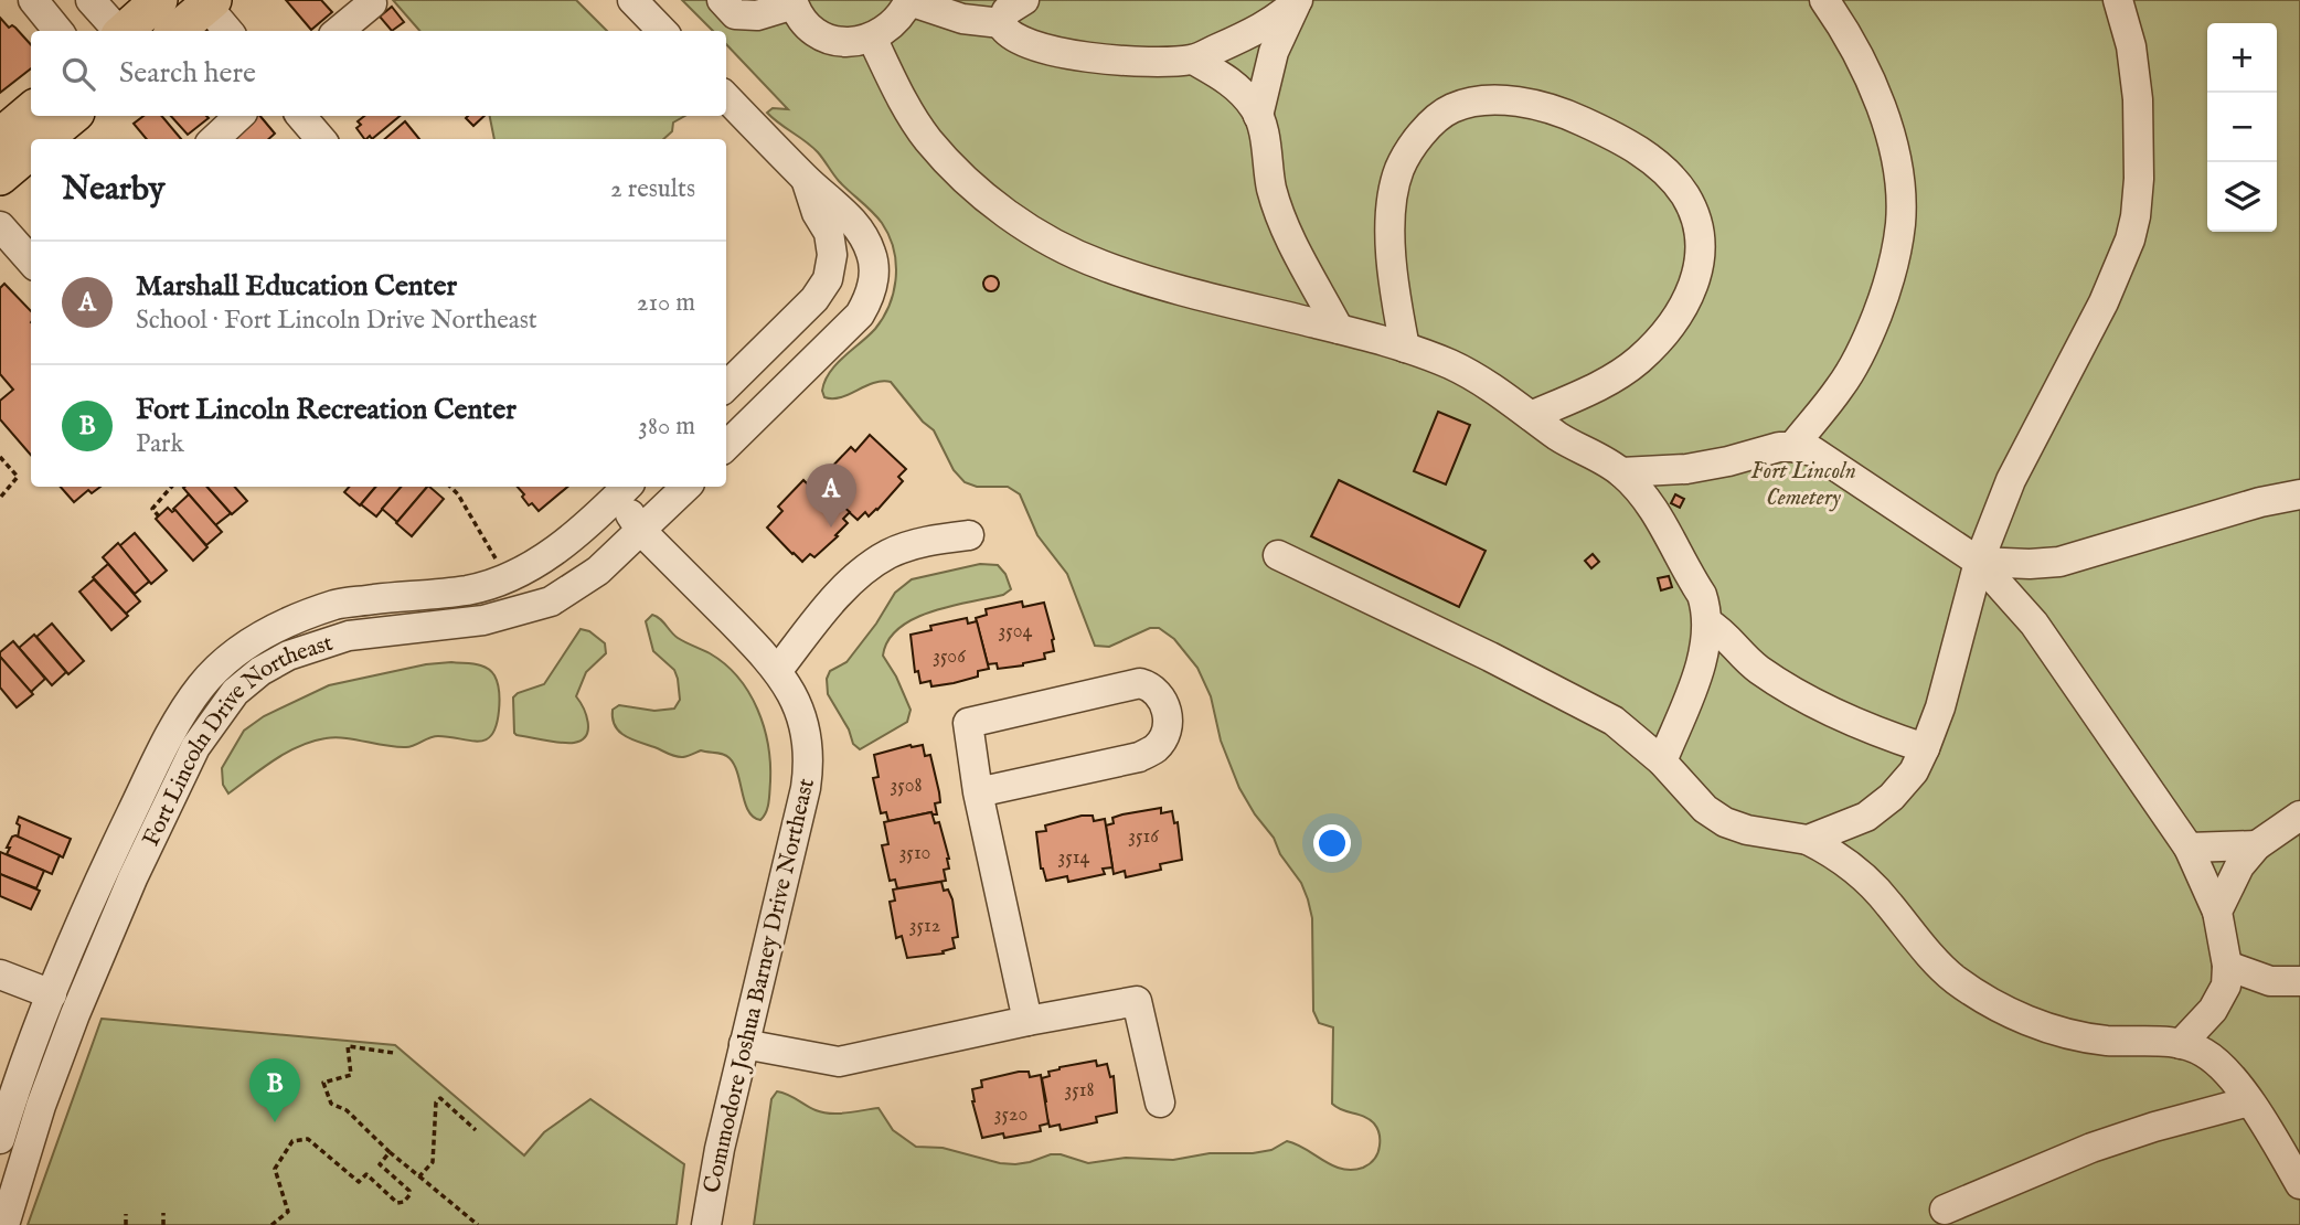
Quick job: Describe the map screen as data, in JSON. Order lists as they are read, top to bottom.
{
  "streets": {
    "street": ["Fort Lincoln Drive Northeast", "Commodore Joshua Barney Drive Northeast"]
  },
  "crossings": [
    ["Fort Lincoln Drive Northeast", "Commodore Joshua Barney Drive Northeast"]
  ],
  "parks": ["Fort Lincoln Cemetery"],
  "house_numbers": [
    "3504",
    "3506",
    "3508",
    "3516",
    "3510",
    "3514",
    "3512",
    "3518",
    "3520"
  ],
  "page": {
    "map_buttons": ["+", "−"],
    "search": "Search here",
    "heading": ["Nearby", "2 results"],
    "list": [
      {
        "mark": "A",
        "name": "Marshall Education Center",
        "note": "School · Fort Lincoln Drive Northeast",
        "value": "210 m"
      },
      {
        "mark": "B",
        "name": "Fort Lincoln Recreation Center",
        "note": "Park",
        "value": "380 m"
      }
    ],
    "pins": ["A", "B"]
  }
}
